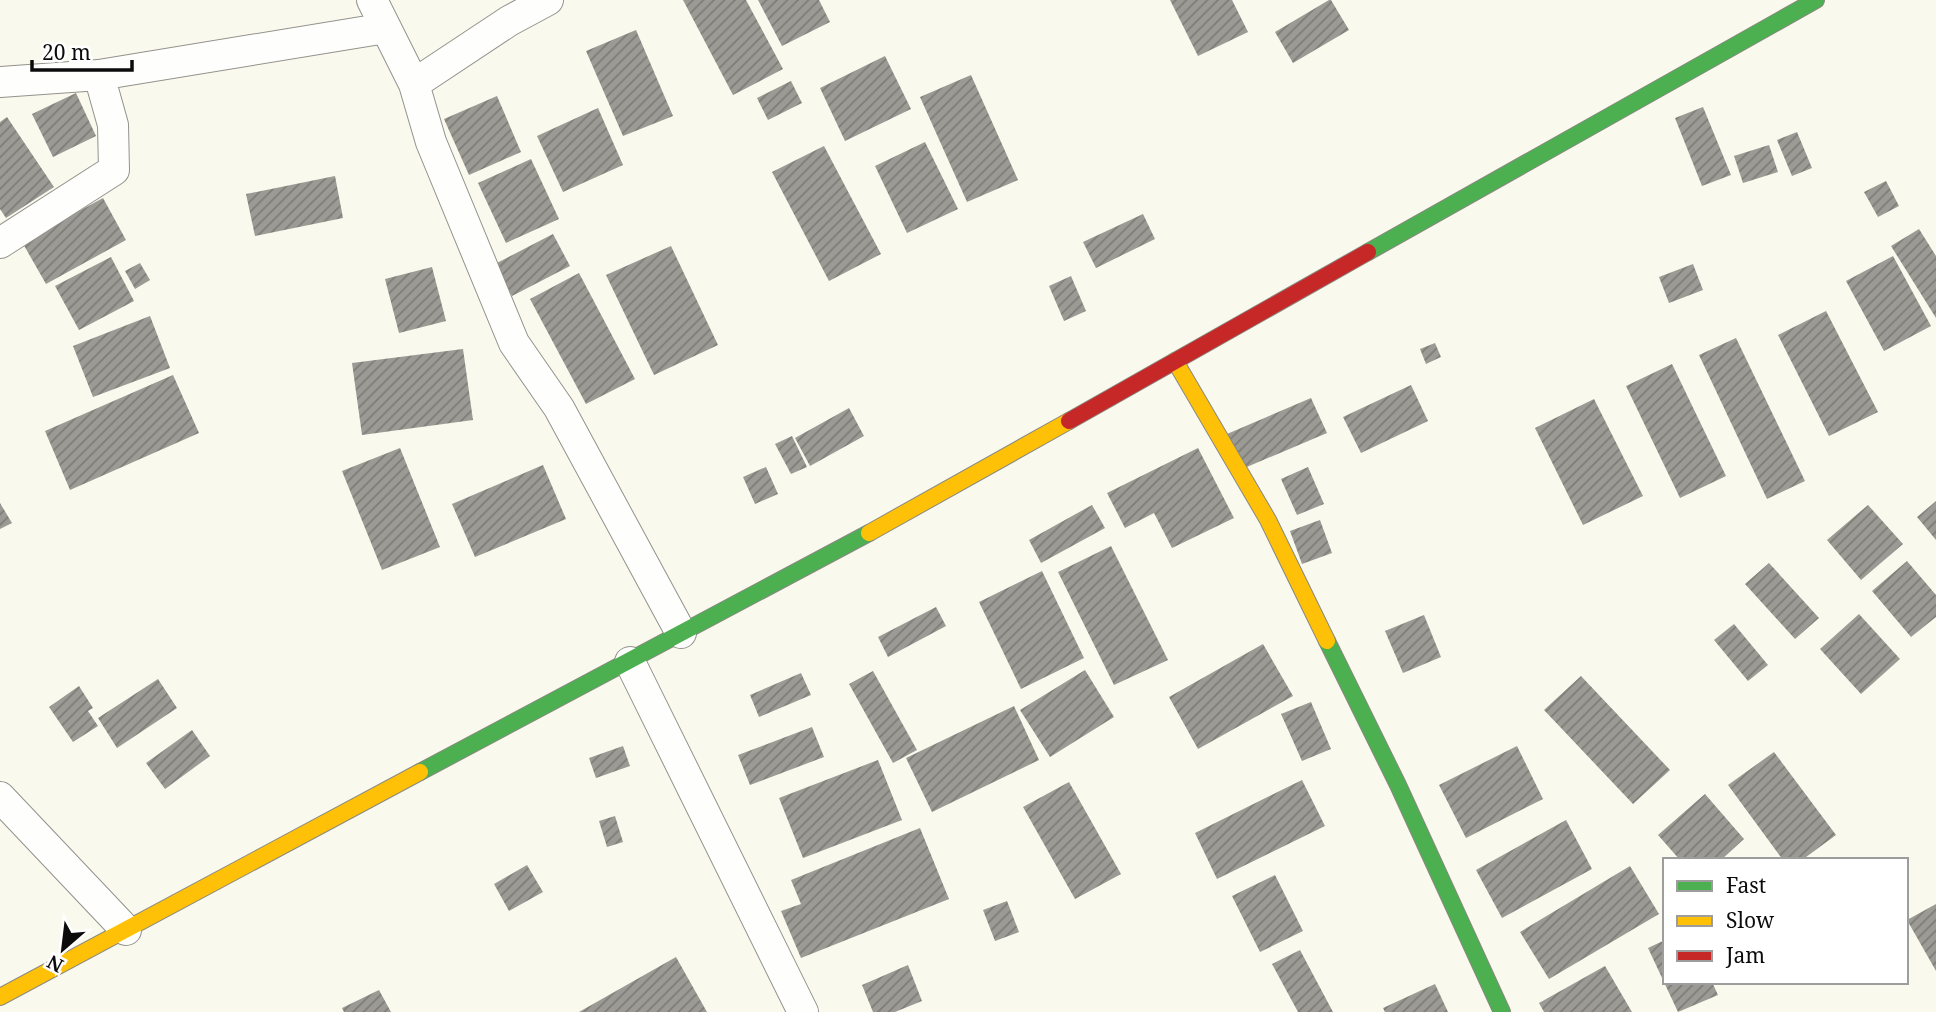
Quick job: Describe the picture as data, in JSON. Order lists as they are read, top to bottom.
{
  "legend": ["Fast", "Slow", "Jam"],
  "scale_bar": "20 m",
  "north": "bottom left"
}
